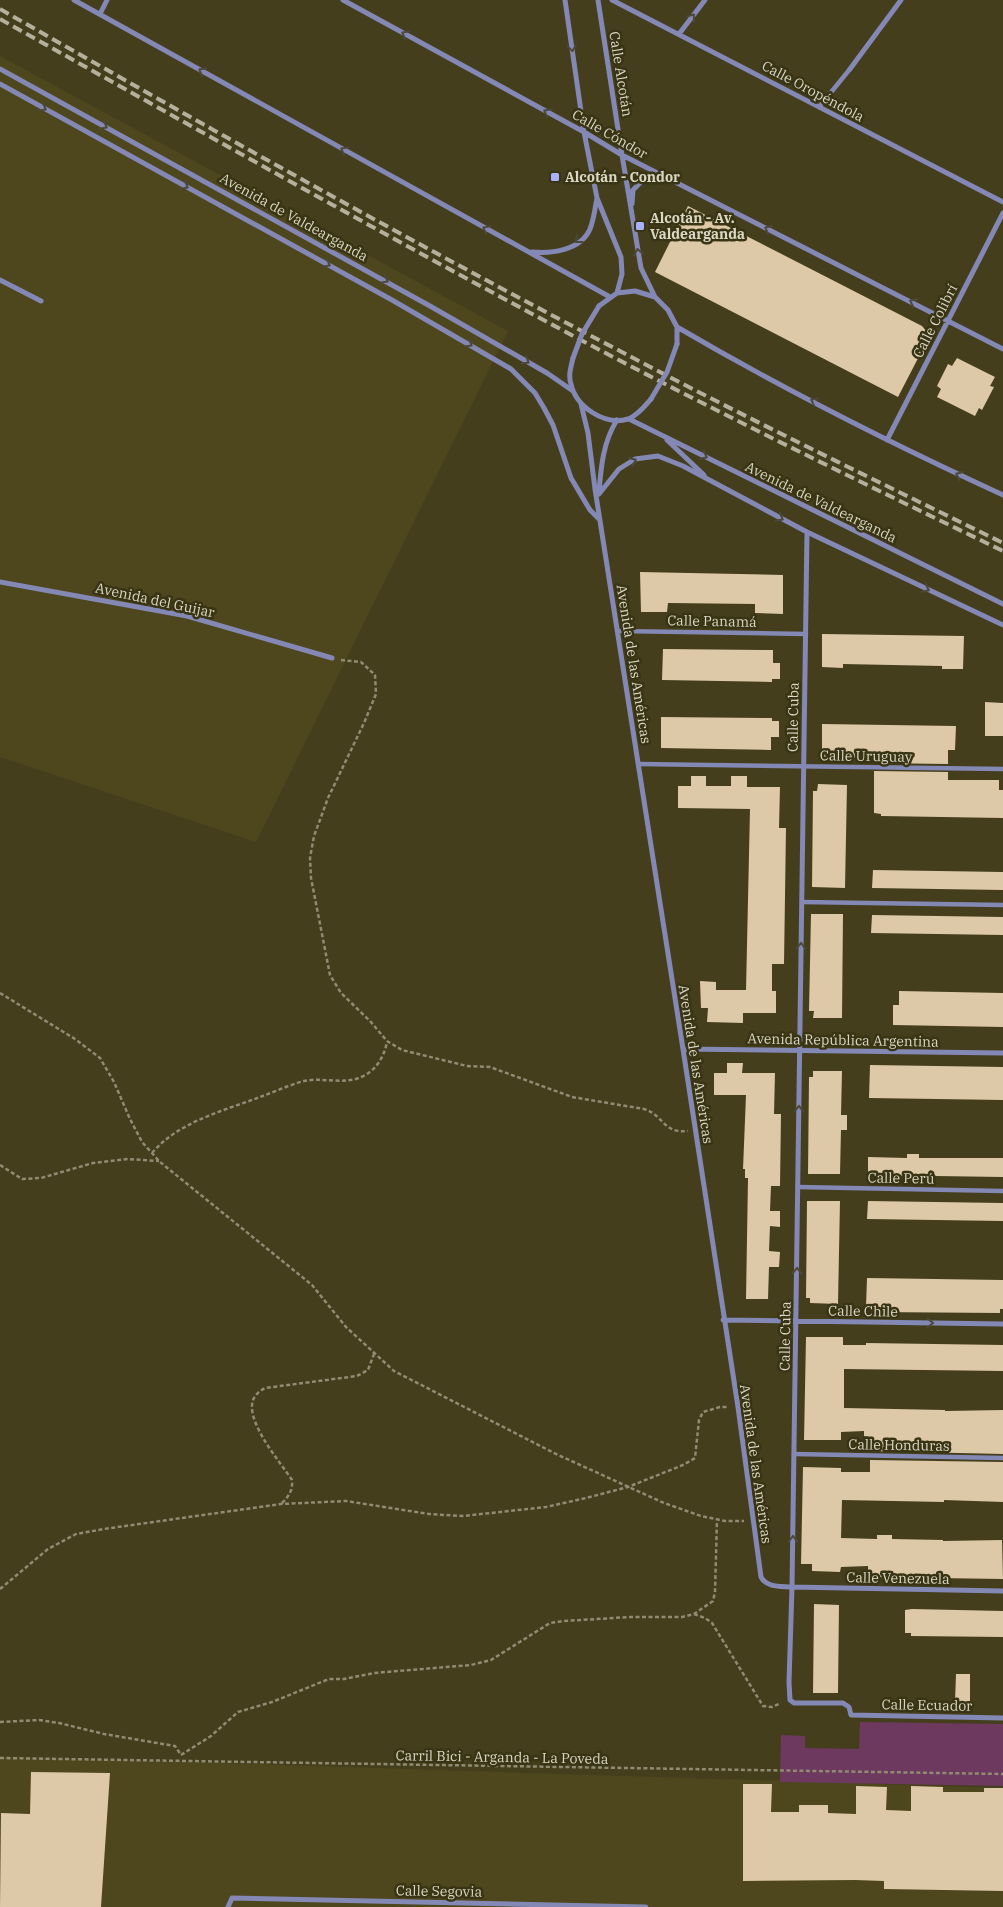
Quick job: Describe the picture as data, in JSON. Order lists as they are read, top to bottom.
{
  "streets": {
    "street": [
      "Calle Alcotán",
      "Calle Oropéndola",
      "Calle Cóndor",
      "Avenida de Valdearganda",
      "Calle Colibrí",
      "Avenida del Guijar",
      "Calle Panamá",
      "Avenida de las Américas",
      "Calle Cuba",
      "Calle Uruguay",
      "Avenida República Argentina",
      "Calle Perú",
      "Calle Chile",
      "Calle Honduras",
      "Calle Venezuela",
      "Calle Ecuador",
      "Calle Segovia"
    ],
    "path": ["Carril Bici - Arganda - La Poveda"]
  },
  "crossings": [
    ["Calle Alcotán", "Calle Cóndor"],
    ["Calle Alcotán", "Avenida de Valdearganda"],
    ["Calle Alcotán", "Avenida de las Américas"],
    ["Calle Cóndor", "Calle Colibrí"],
    ["Avenida de Valdearganda", "Avenida de las Américas"],
    ["Calle Panamá", "Avenida de las Américas"],
    ["Calle Panamá", "Calle Cuba"],
    ["Avenida de las Américas", "Calle Cuba"],
    ["Avenida de las Américas", "Calle Uruguay"],
    ["Avenida de las Américas", "Avenida República Argentina"],
    ["Avenida de las Américas", "Calle Chile"],
    ["Avenida de las Américas", "Calle Venezuela"],
    ["Calle Cuba", "Calle Uruguay"],
    ["Calle Cuba", "Avenida República Argentina"],
    ["Calle Cuba", "Calle Perú"],
    ["Calle Cuba", "Calle Chile"],
    ["Calle Cuba", "Calle Honduras"],
    ["Calle Cuba", "Calle Venezuela"],
    ["Calle Cuba", "Calle Ecuador"]
  ],
  "one_way": ["Calle Cóndor", "Calle Cuba", "Calle Chile"],
  "places": {
    "transit": ["Alcotán - Condor", "Alcotán - Av. Valdearganda"]
  }
}
